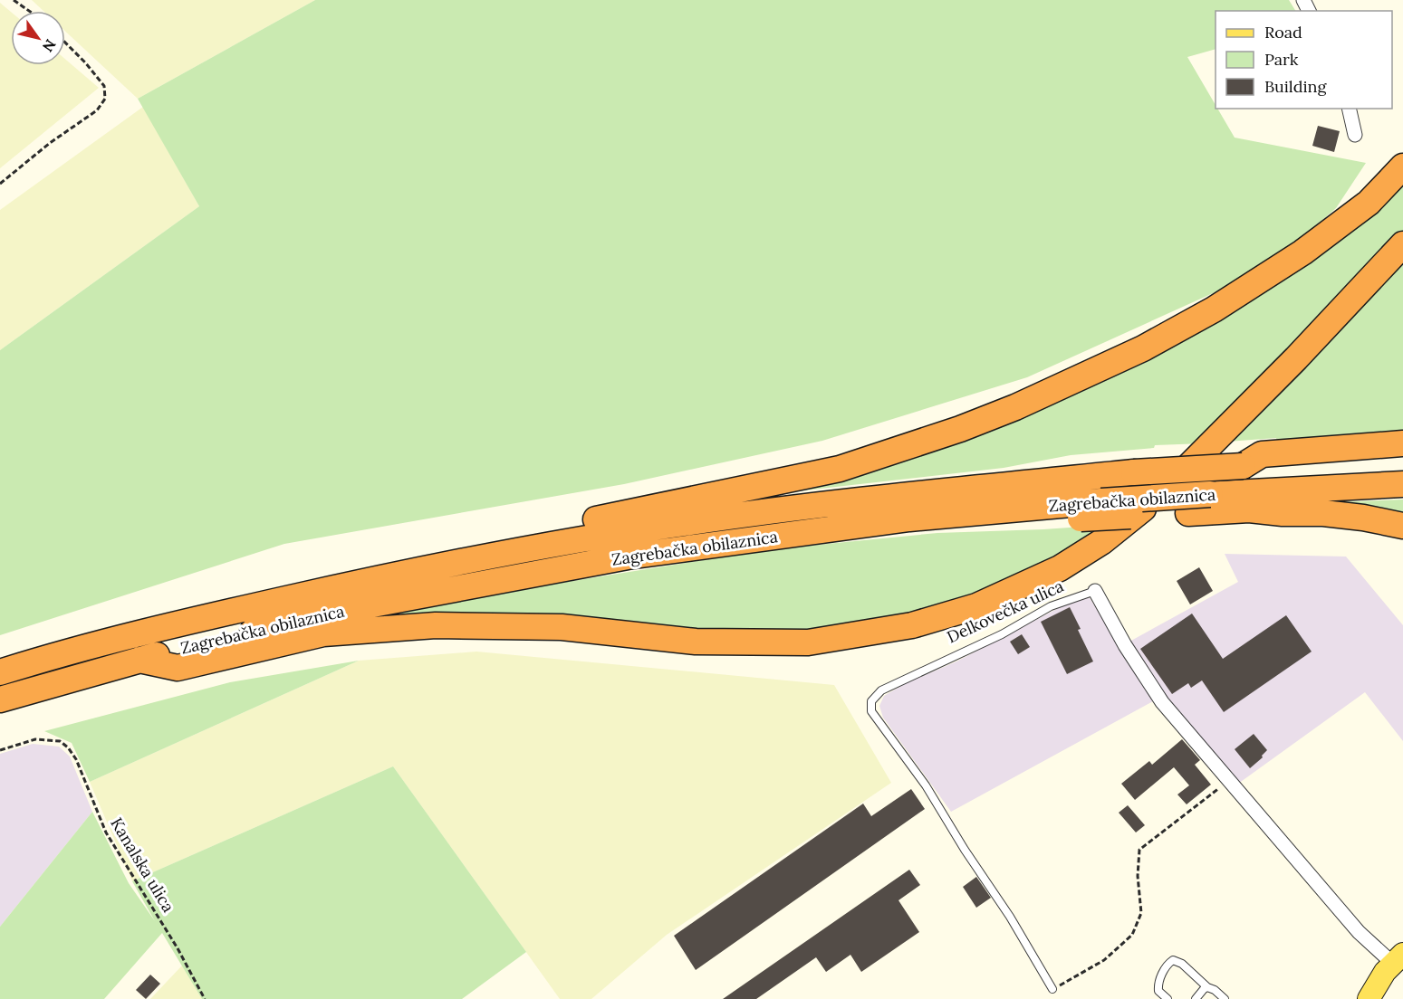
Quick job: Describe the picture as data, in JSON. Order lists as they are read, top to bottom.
{
  "streets": {
    "highway": ["Zagrebačka obilaznica"],
    "street": ["Delkovečka ulica"],
    "path": ["Kanalska ulica"]
  },
  "legend": ["Road", "Park", "Building"],
  "north": "bottom right"
}
